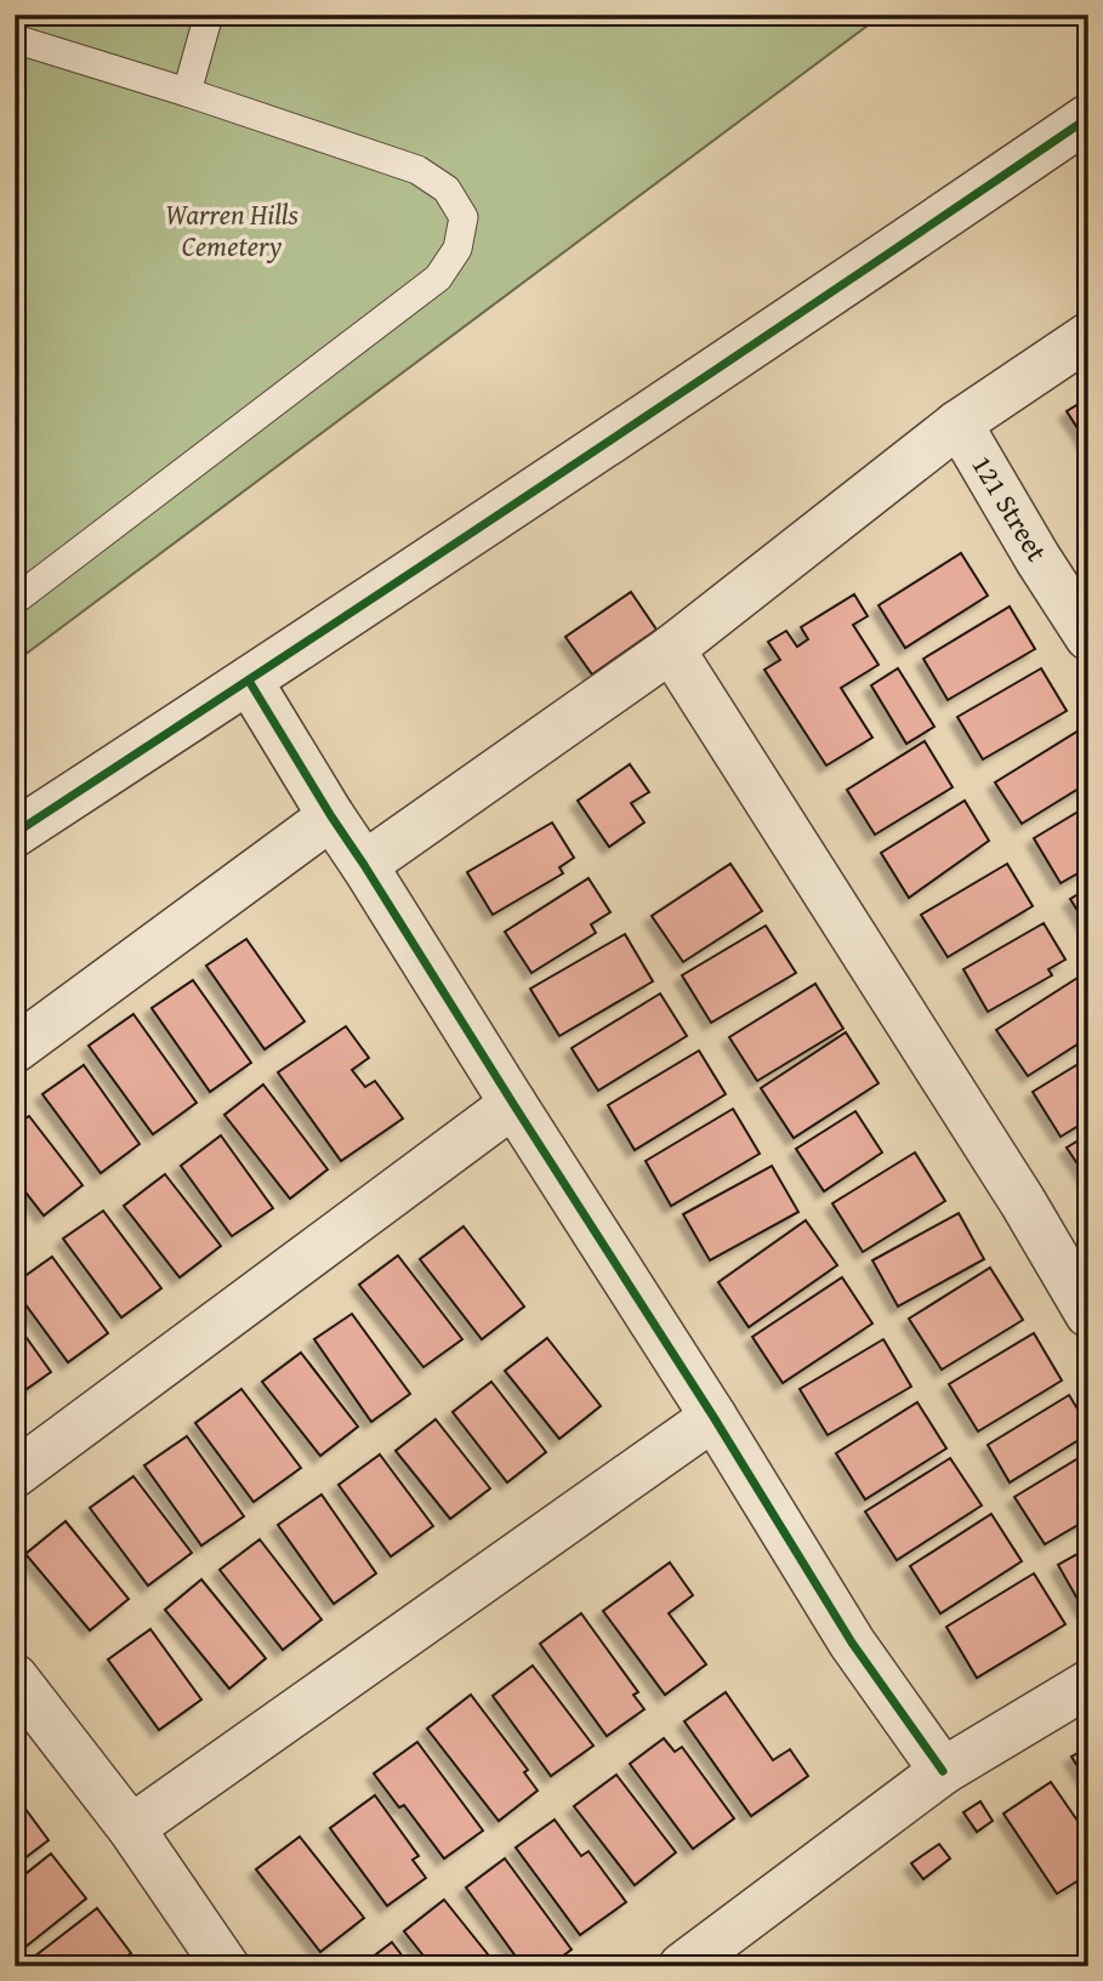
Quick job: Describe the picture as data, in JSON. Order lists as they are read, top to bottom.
{
  "streets": {
    "street": ["121 Street"]
  },
  "parks": ["Warren Hills Cemetery"]
}
